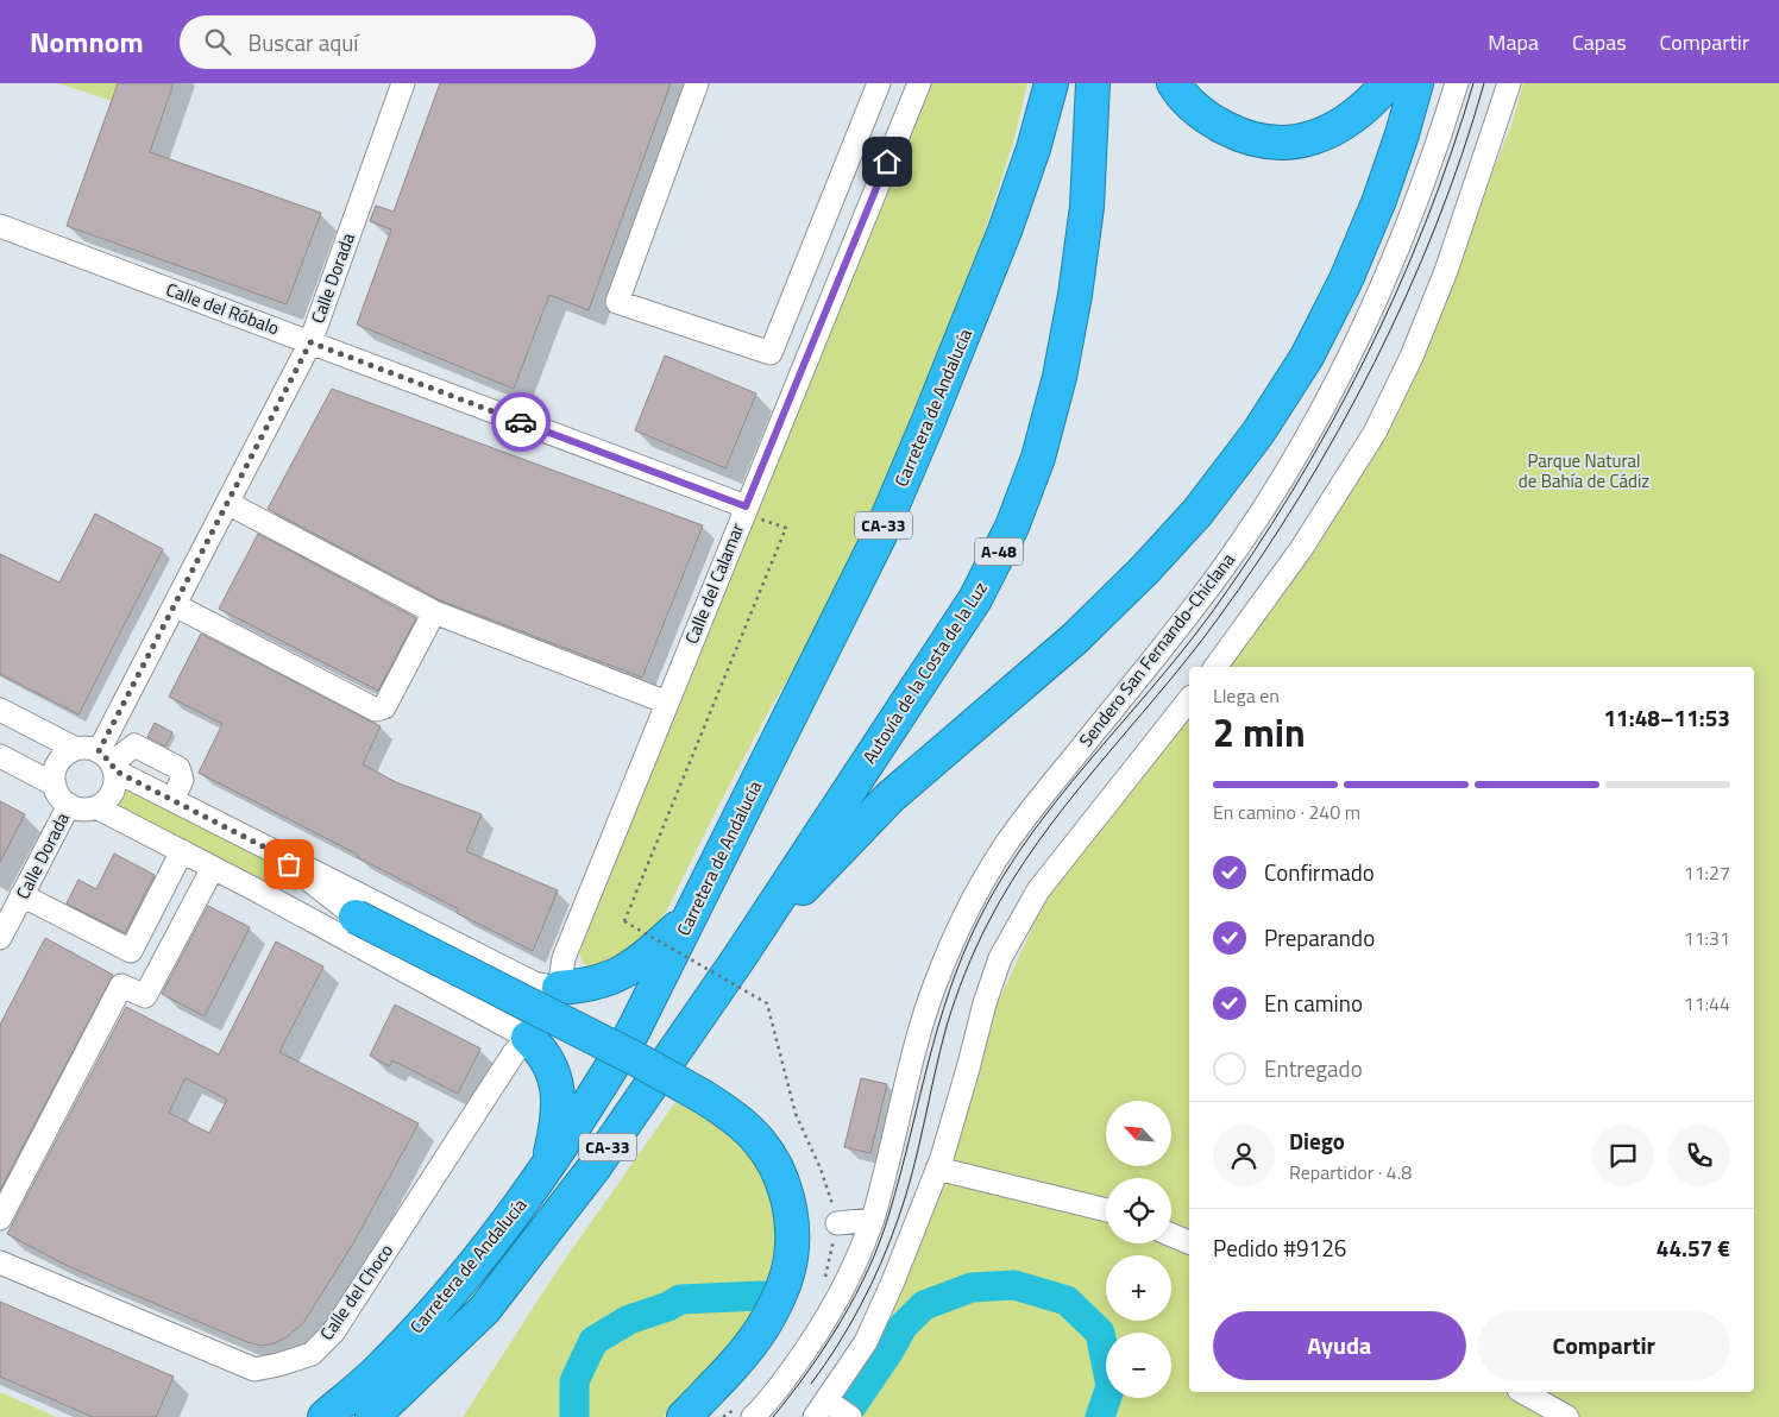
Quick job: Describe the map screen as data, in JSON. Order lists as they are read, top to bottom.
{
  "streets": {
    "highway": [
      "Carretera de Andalucía",
      "CA-33",
      "A-48",
      "Autovía de la Costa de la Luz"
    ],
    "street": [
      "Calle Dorada",
      "Calle del Róbalo",
      "Calle del Calamar",
      "Sendero San Fernando-Chiclana",
      "Calle del Choco"
    ]
  },
  "crossings": [
    ["Calle Dorada", "Calle del Róbalo"],
    ["Calle del Róbalo", "Calle del Calamar"],
    ["Carretera de Andalucía", "Autovía de la Costa de la Luz"]
  ],
  "parks": ["Parque Natural de Bahía de Cádiz"],
  "north": "top left",
  "page": {
    "header": "Nomnom",
    "search": "Buscar aquí",
    "nav": ["Mapa", "Capas", "Compartir"],
    "heading": ["2 min", "Llega en", "11:48–11:53"],
    "panel": [
      "Diego",
      "Repartidor · 4.8",
      "Pedido #9126",
      "44.57 €"
    ],
    "bar": "En camino · 240 m",
    "list": [
      ["Confirmado", "11:27"],
      ["Preparando", "11:31"],
      ["En camino", "11:44"],
      "Entregado"
    ],
    "map_buttons": ["+", "−"],
    "buttons": ["Ayuda", "Compartir"]
  }
}
